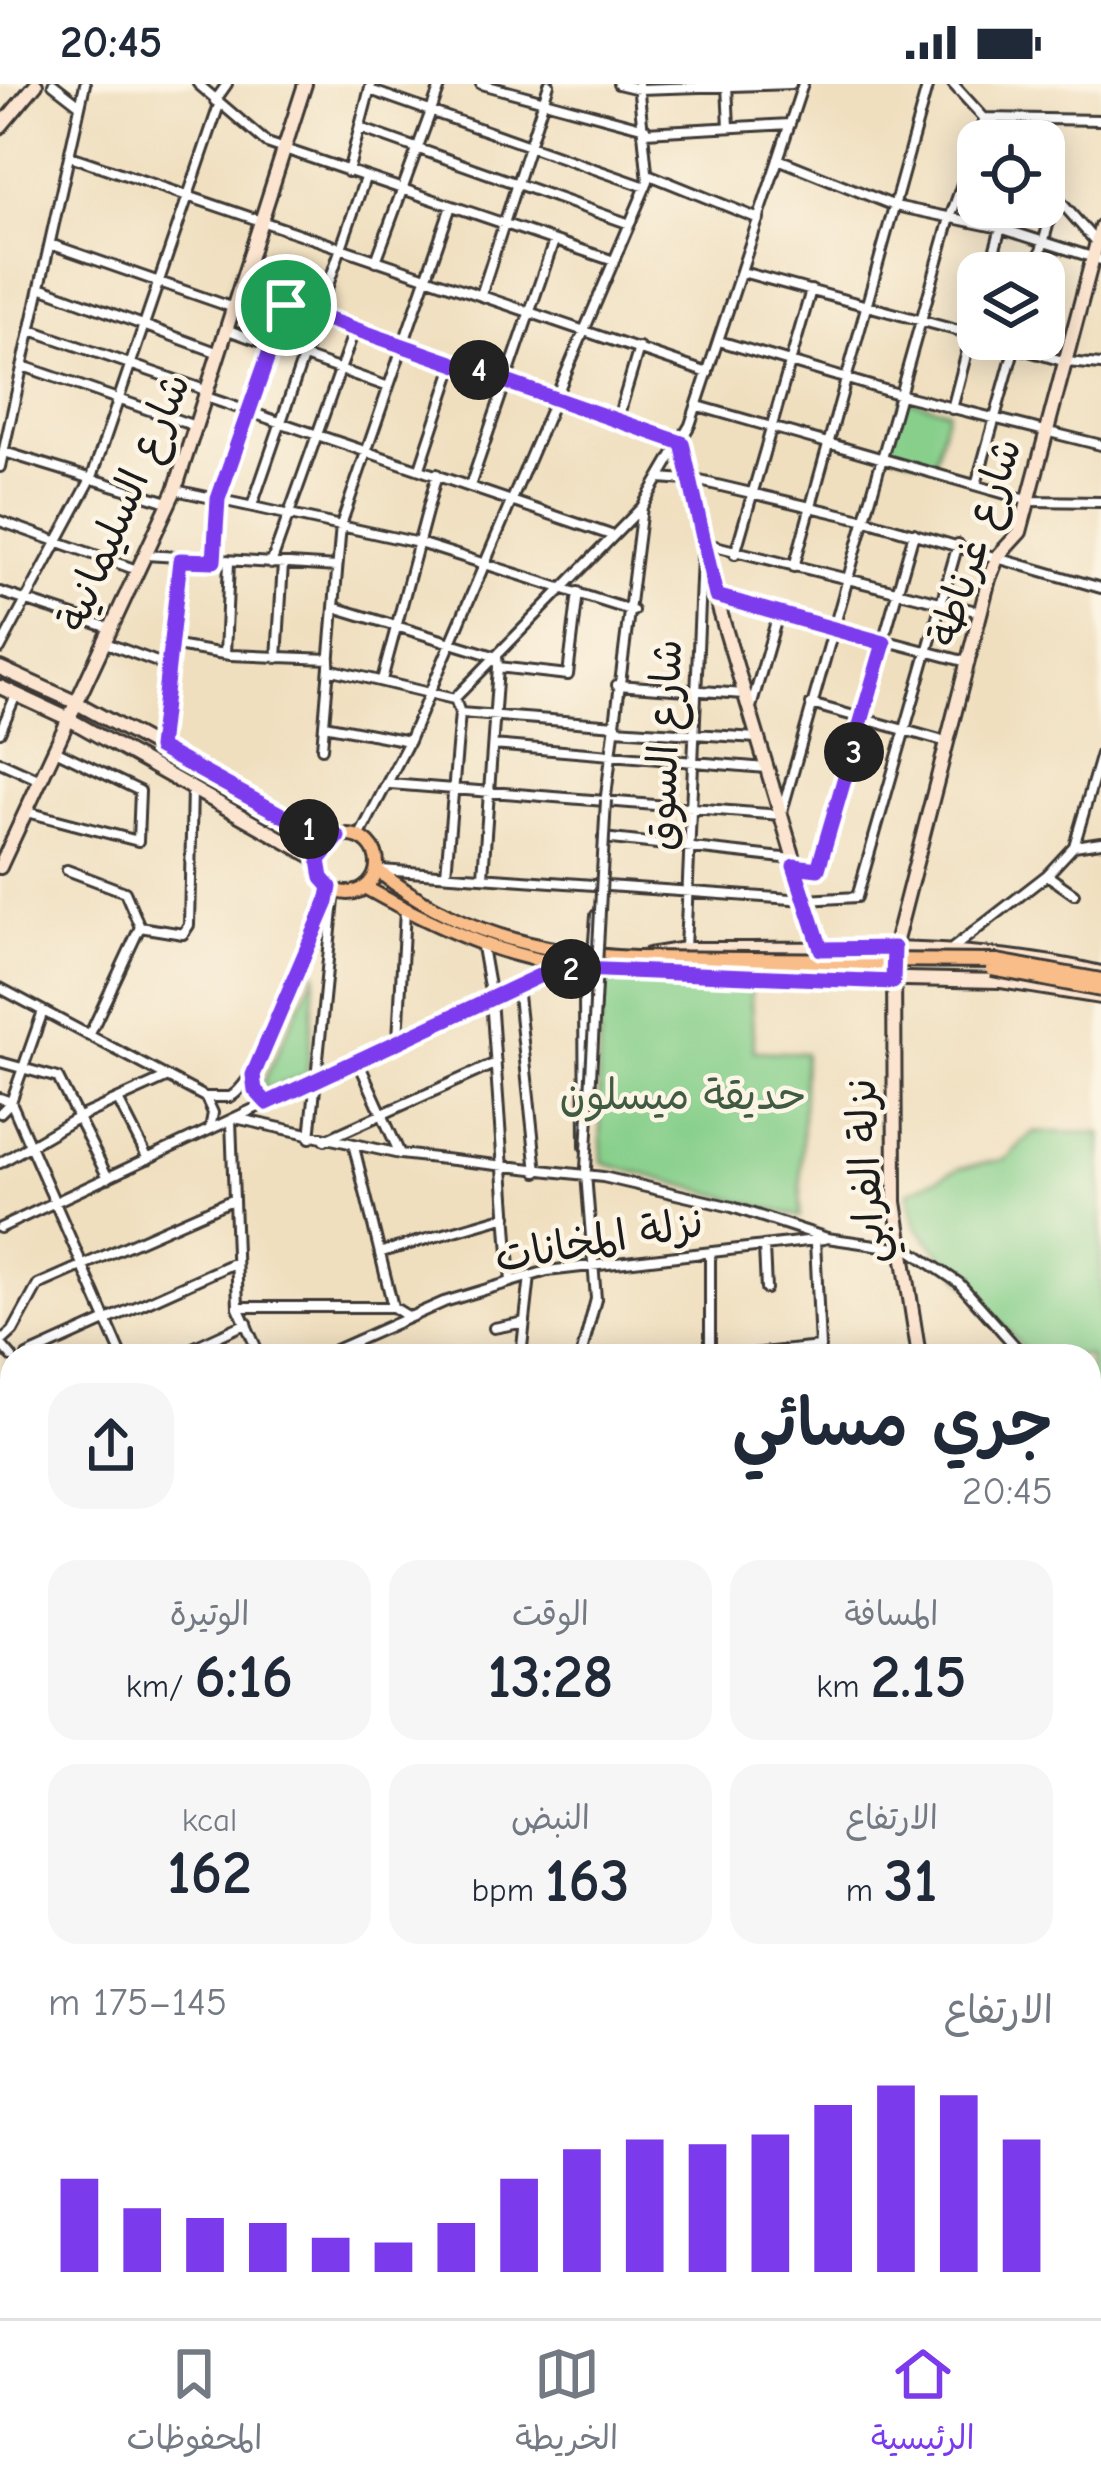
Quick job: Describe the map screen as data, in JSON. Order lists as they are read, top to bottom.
{
  "streets": {
    "main road": ["شارع السليمانية", "شارع غرناطة", "نزلة الفرابي"],
    "street": ["شارع السوق", "نزلة المخانات"]
  },
  "crossings": [
    ["شارع غرناطة", "نزلة الفرابي"]
  ],
  "parks": ["حديقة ميسلون"],
  "page": {
    "status": "20:45",
    "pins": [
      "4",
      "3",
      "1",
      "2"
    ],
    "heading": ["جري مسائي", "20:45"],
    "stats": [
      ["المسافة", "2.15 km"],
      ["الوقت", "13:28"],
      ["الوتيرة", "6:16 /km"],
      ["الارتفاع", "31 m"],
      ["النبض", "163 bpm"],
      ["kcal", "162"]
    ],
    "chart": ["الارتفاع", "145–175 m"],
    "tabs": ["الرئيسية", "الخريطة", "المحفوظات"]
  }
}
